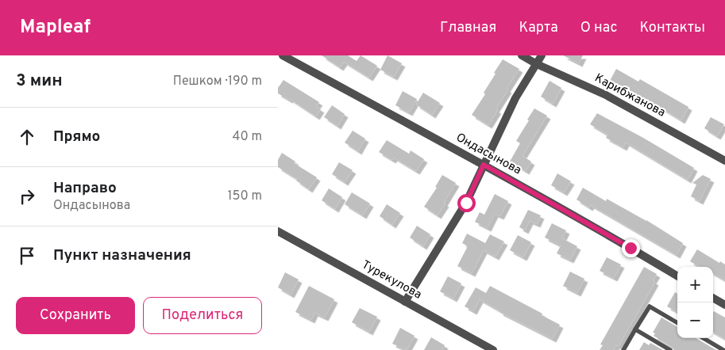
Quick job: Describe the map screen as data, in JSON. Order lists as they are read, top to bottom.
{
  "streets": {
    "street": ["Карибжанова", "Ондасынова", "Турекулова"]
  },
  "page": {
    "header": "Mapleaf",
    "nav": [
      "Главная",
      "Карта",
      "О нас",
      "Контакты"
    ],
    "heading": ["3 мин", "Пешком · 190 m"],
    "list": [
      ["Прямо", "40 m"],
      ["Направо", "Ондасынова", "150 m"],
      "Пункт назначения"
    ],
    "map_buttons": ["+", "−"],
    "buttons": ["Сохранить", "Поделиться"]
  }
}
